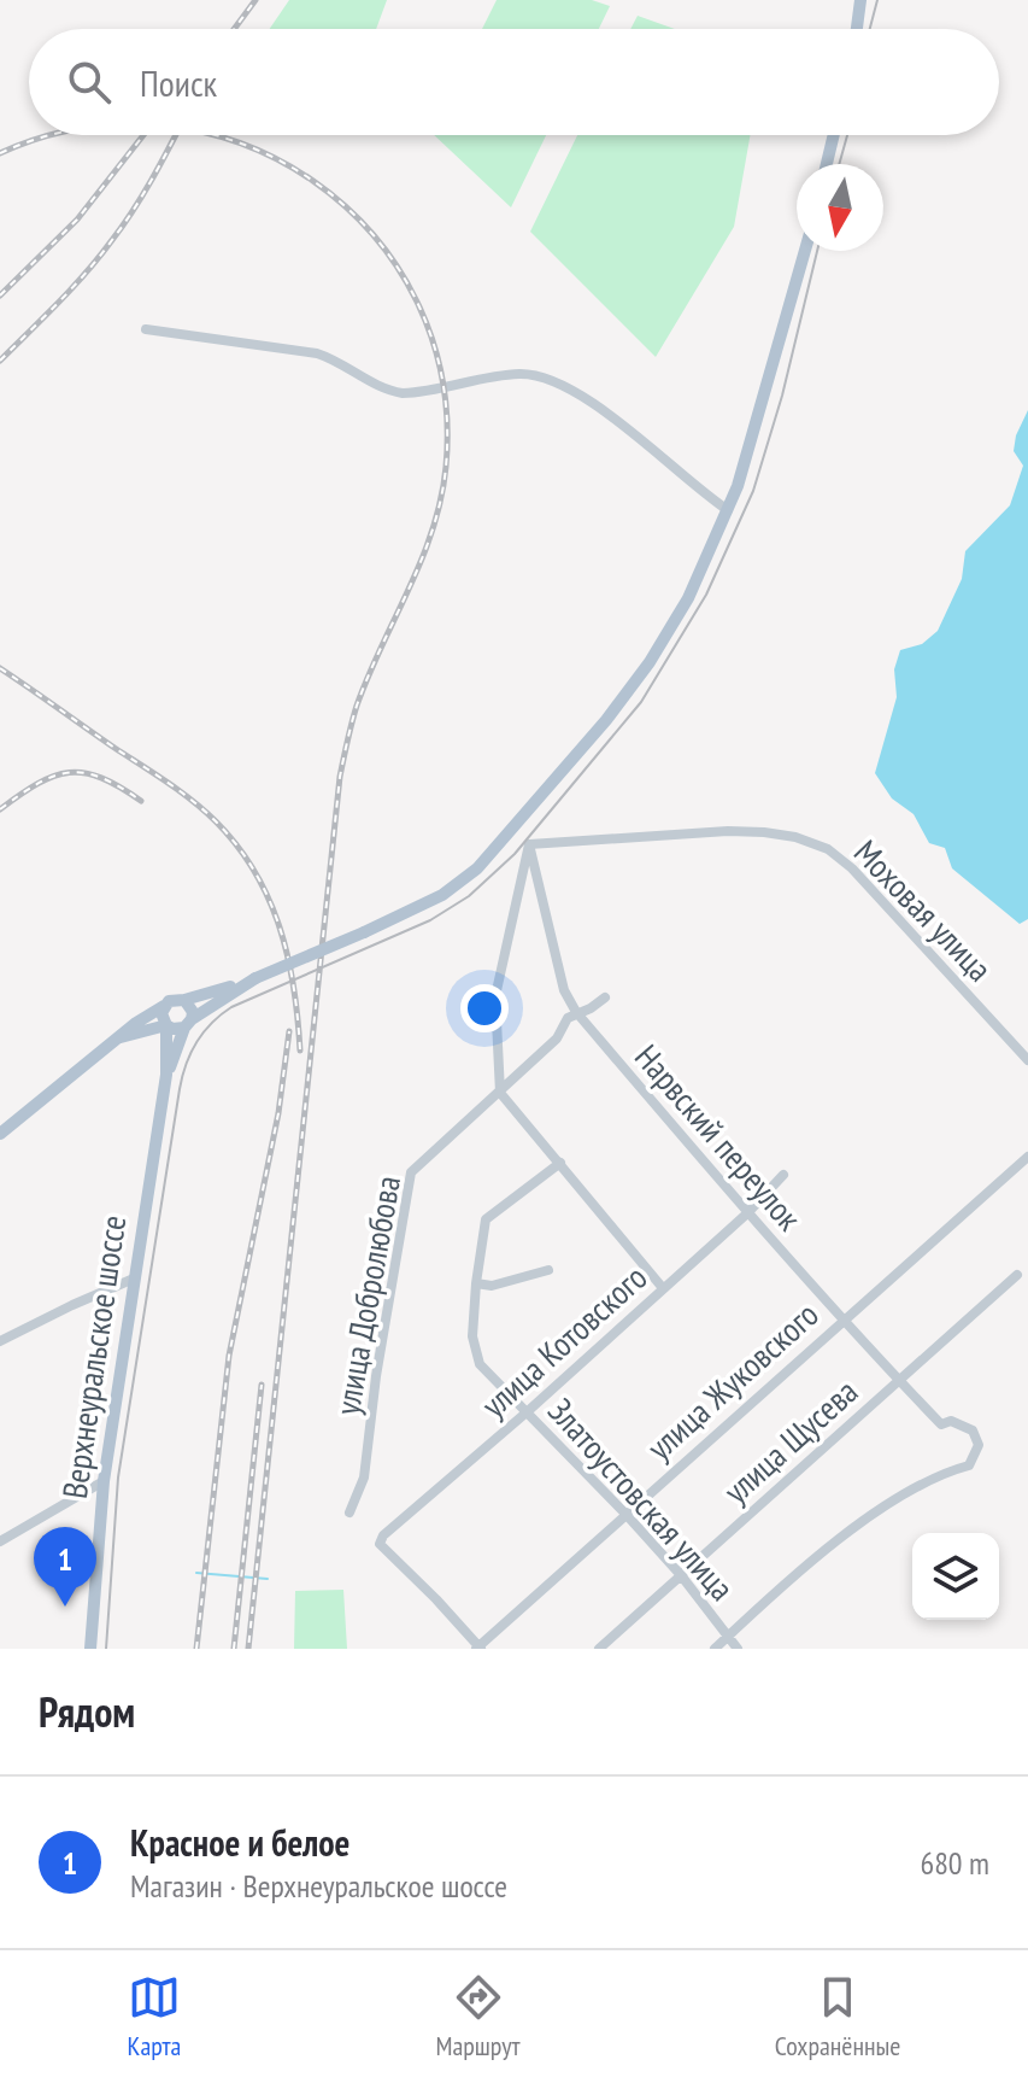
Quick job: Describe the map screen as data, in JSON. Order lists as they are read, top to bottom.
{
  "streets": {
    "main road": ["Верхнеуральское шоссе"],
    "street": [
      "Моховая улица",
      "Нарвский переулок",
      "улица Добролюбова",
      "улица Котовского",
      "улица Жуковского",
      "улица Щусева",
      "Златоустовская улица"
    ]
  },
  "crossings": [
    ["Моховая улица", "Нарвский переулок"],
    ["Нарвский переулок", "улица Добролюбова"],
    ["Нарвский переулок", "улица Котовского"],
    ["Нарвский переулок", "улица Жуковского"],
    ["Нарвский переулок", "улица Щусева"],
    ["Нарвский переулок", "Златоустовская улица"],
    ["улица Котовского", "улица Жуковского"],
    ["улица Котовского", "Златоустовская улица"],
    ["улица Жуковского", "Златоустовская улица"],
    ["улица Щусева", "Златоустовская улица"]
  ],
  "north": "bottom",
  "page": {
    "search": "Поиск",
    "pins": "1",
    "heading": "Рядом",
    "list": [
      {
        "mark": "1",
        "name": "Красное и белое",
        "note": "Магазин · Верхнеуральское шоссе",
        "value": "680 m"
      }
    ],
    "nav": ["Карта", "Маршрут", "Сохранённые"]
  }
}
